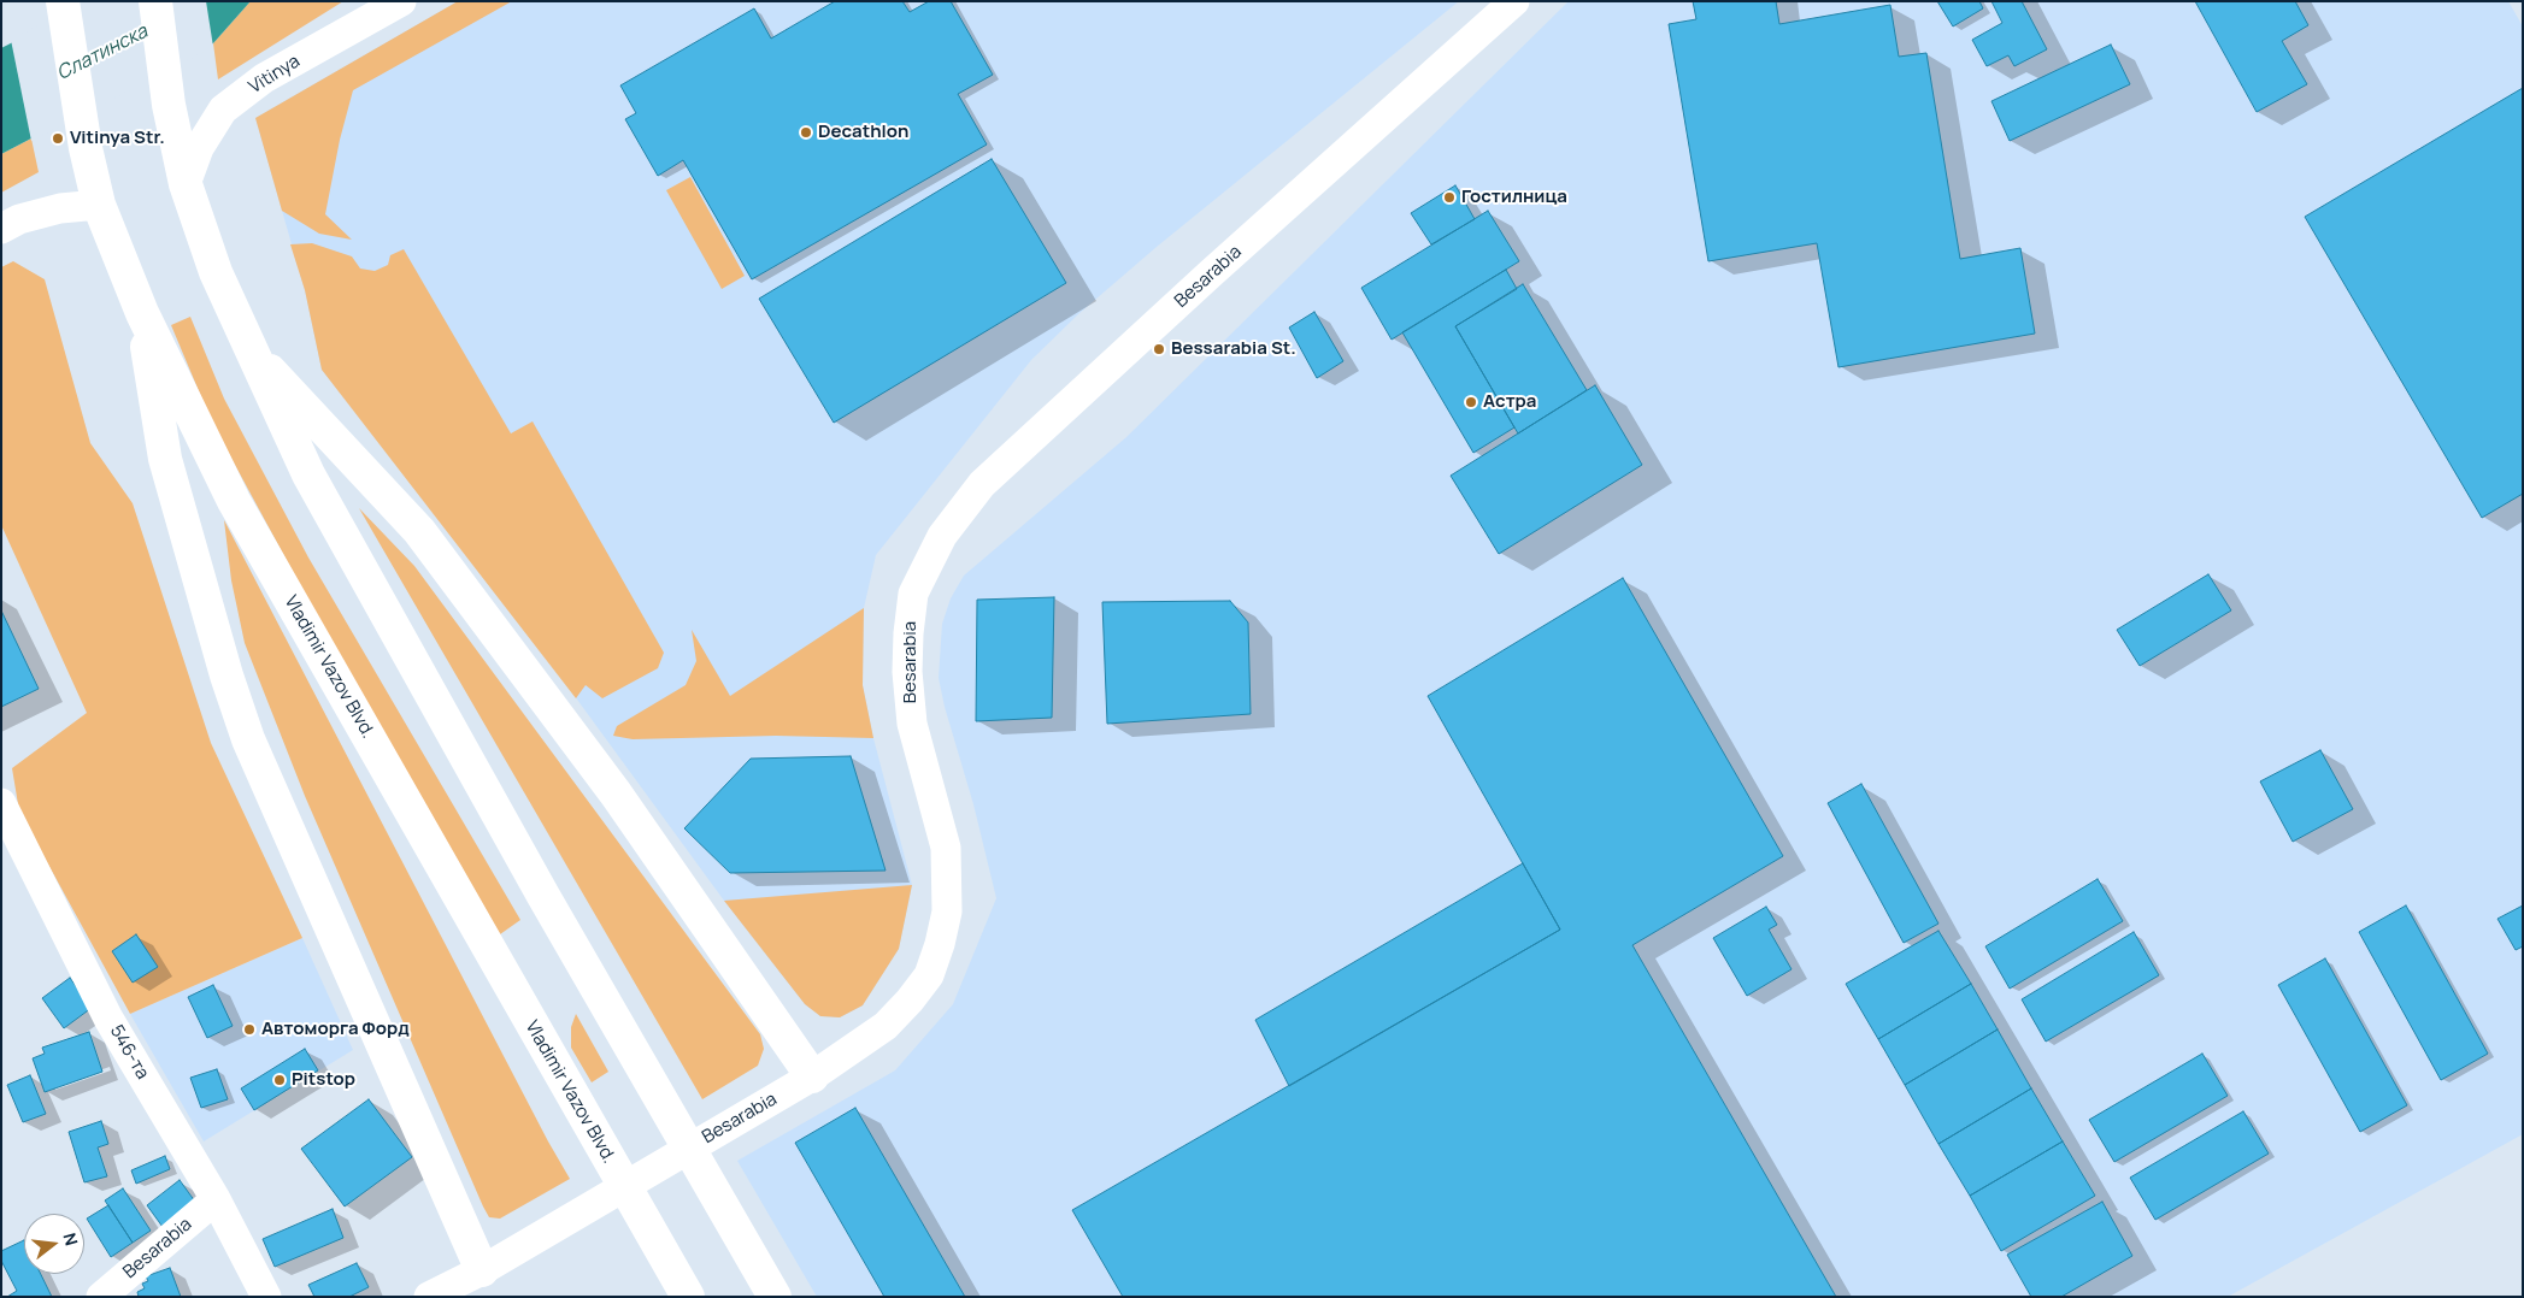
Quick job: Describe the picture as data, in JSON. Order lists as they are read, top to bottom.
{
  "streets": {
    "main road": ["Vladimir Vazov Blvd."],
    "street": ["Vitinya", "Besarabia", "546-та"]
  },
  "crossings": [
    ["Besarabia", "546-та"]
  ],
  "water": ["Слатинска"],
  "places": [
    "Decathlon",
    "Vitinya Str.",
    "Гостилница",
    "Bessarabia St.",
    "Астра",
    "Автоморга Форд",
    "Pitstop"
  ],
  "north": "right"
}
